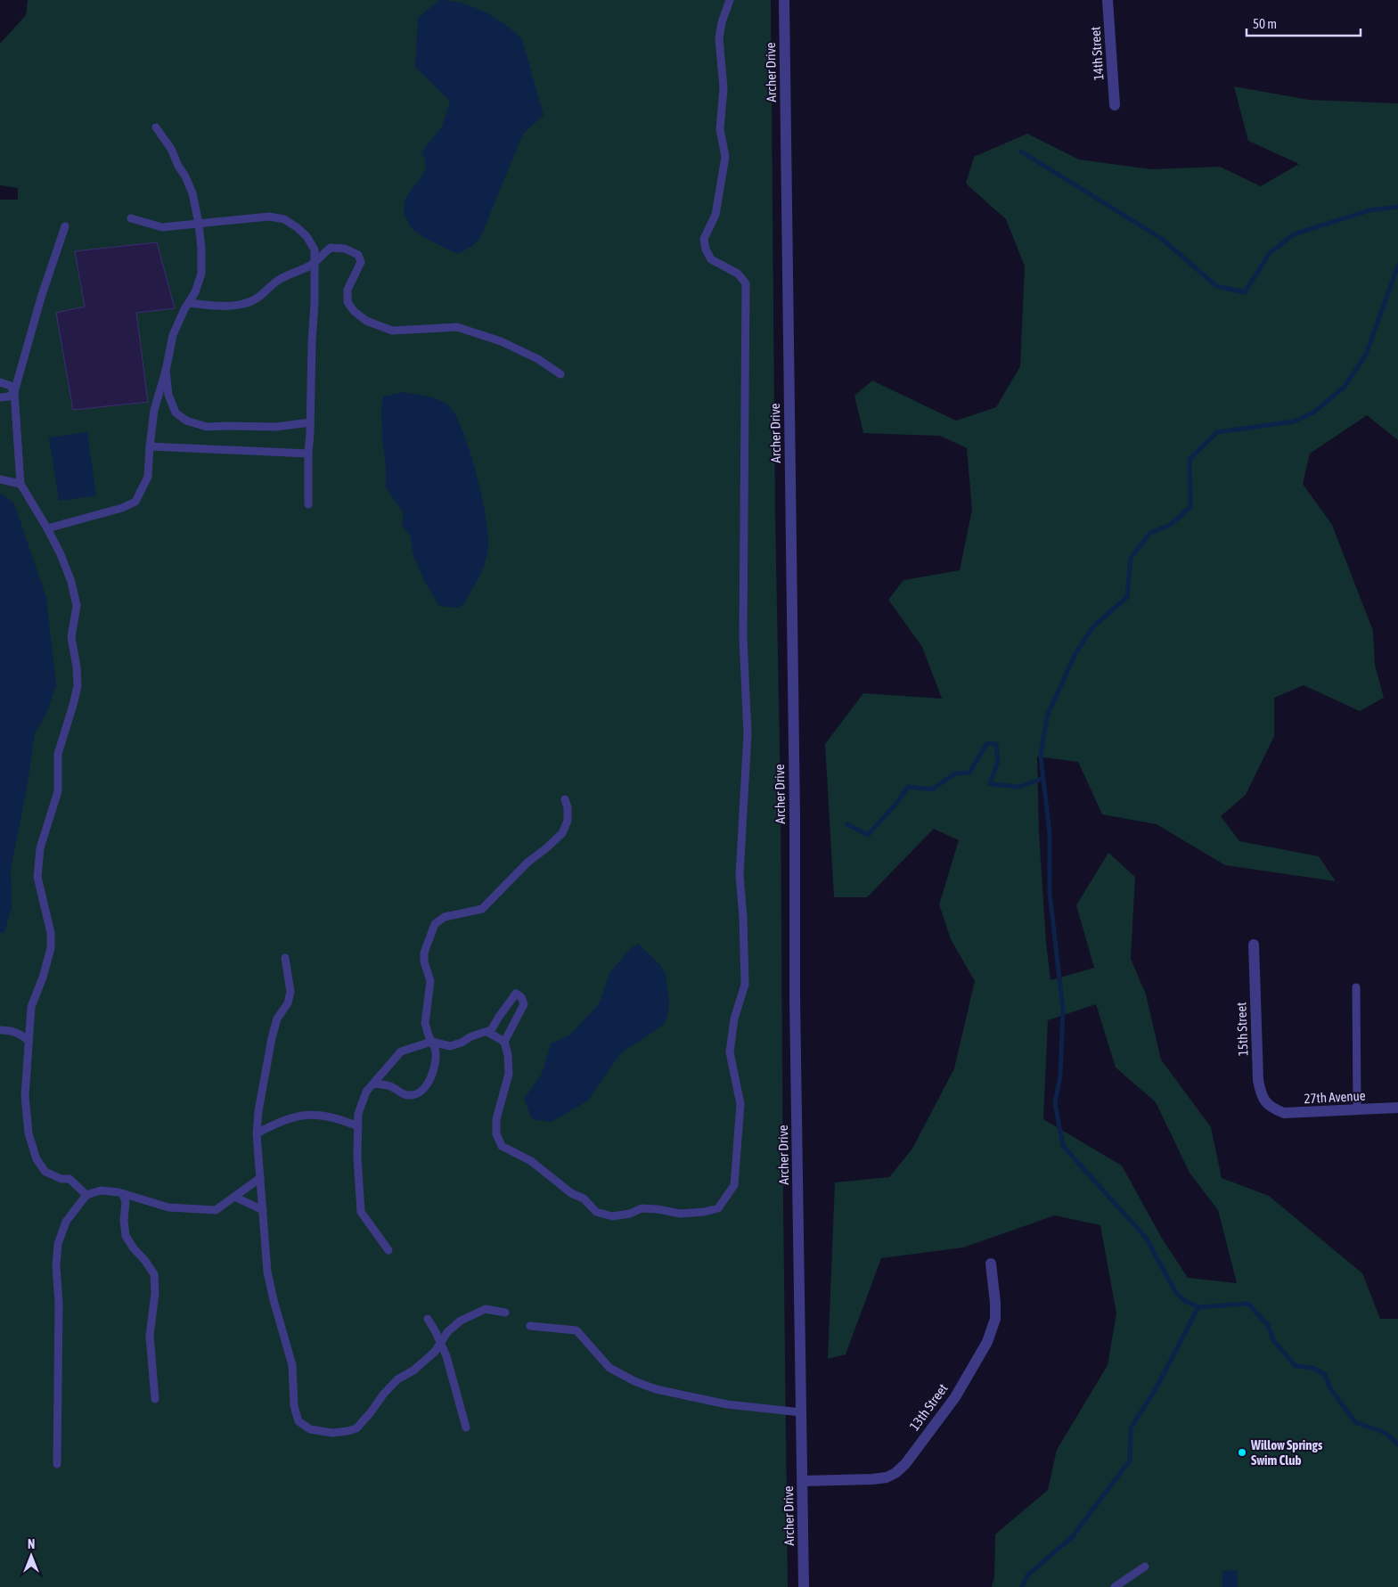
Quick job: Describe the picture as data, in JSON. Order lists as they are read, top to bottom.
{
  "streets": {
    "street": [
      "14th Street",
      "Archer Drive",
      "15th Street",
      "27th Avenue",
      "13th Street"
    ]
  },
  "crossings": [
    ["Archer Drive", "13th Street"],
    ["15th Street", "27th Avenue"]
  ],
  "places": ["Willow Springs Swim Club"],
  "scale_bar": "50 m",
  "north": "top"
}
